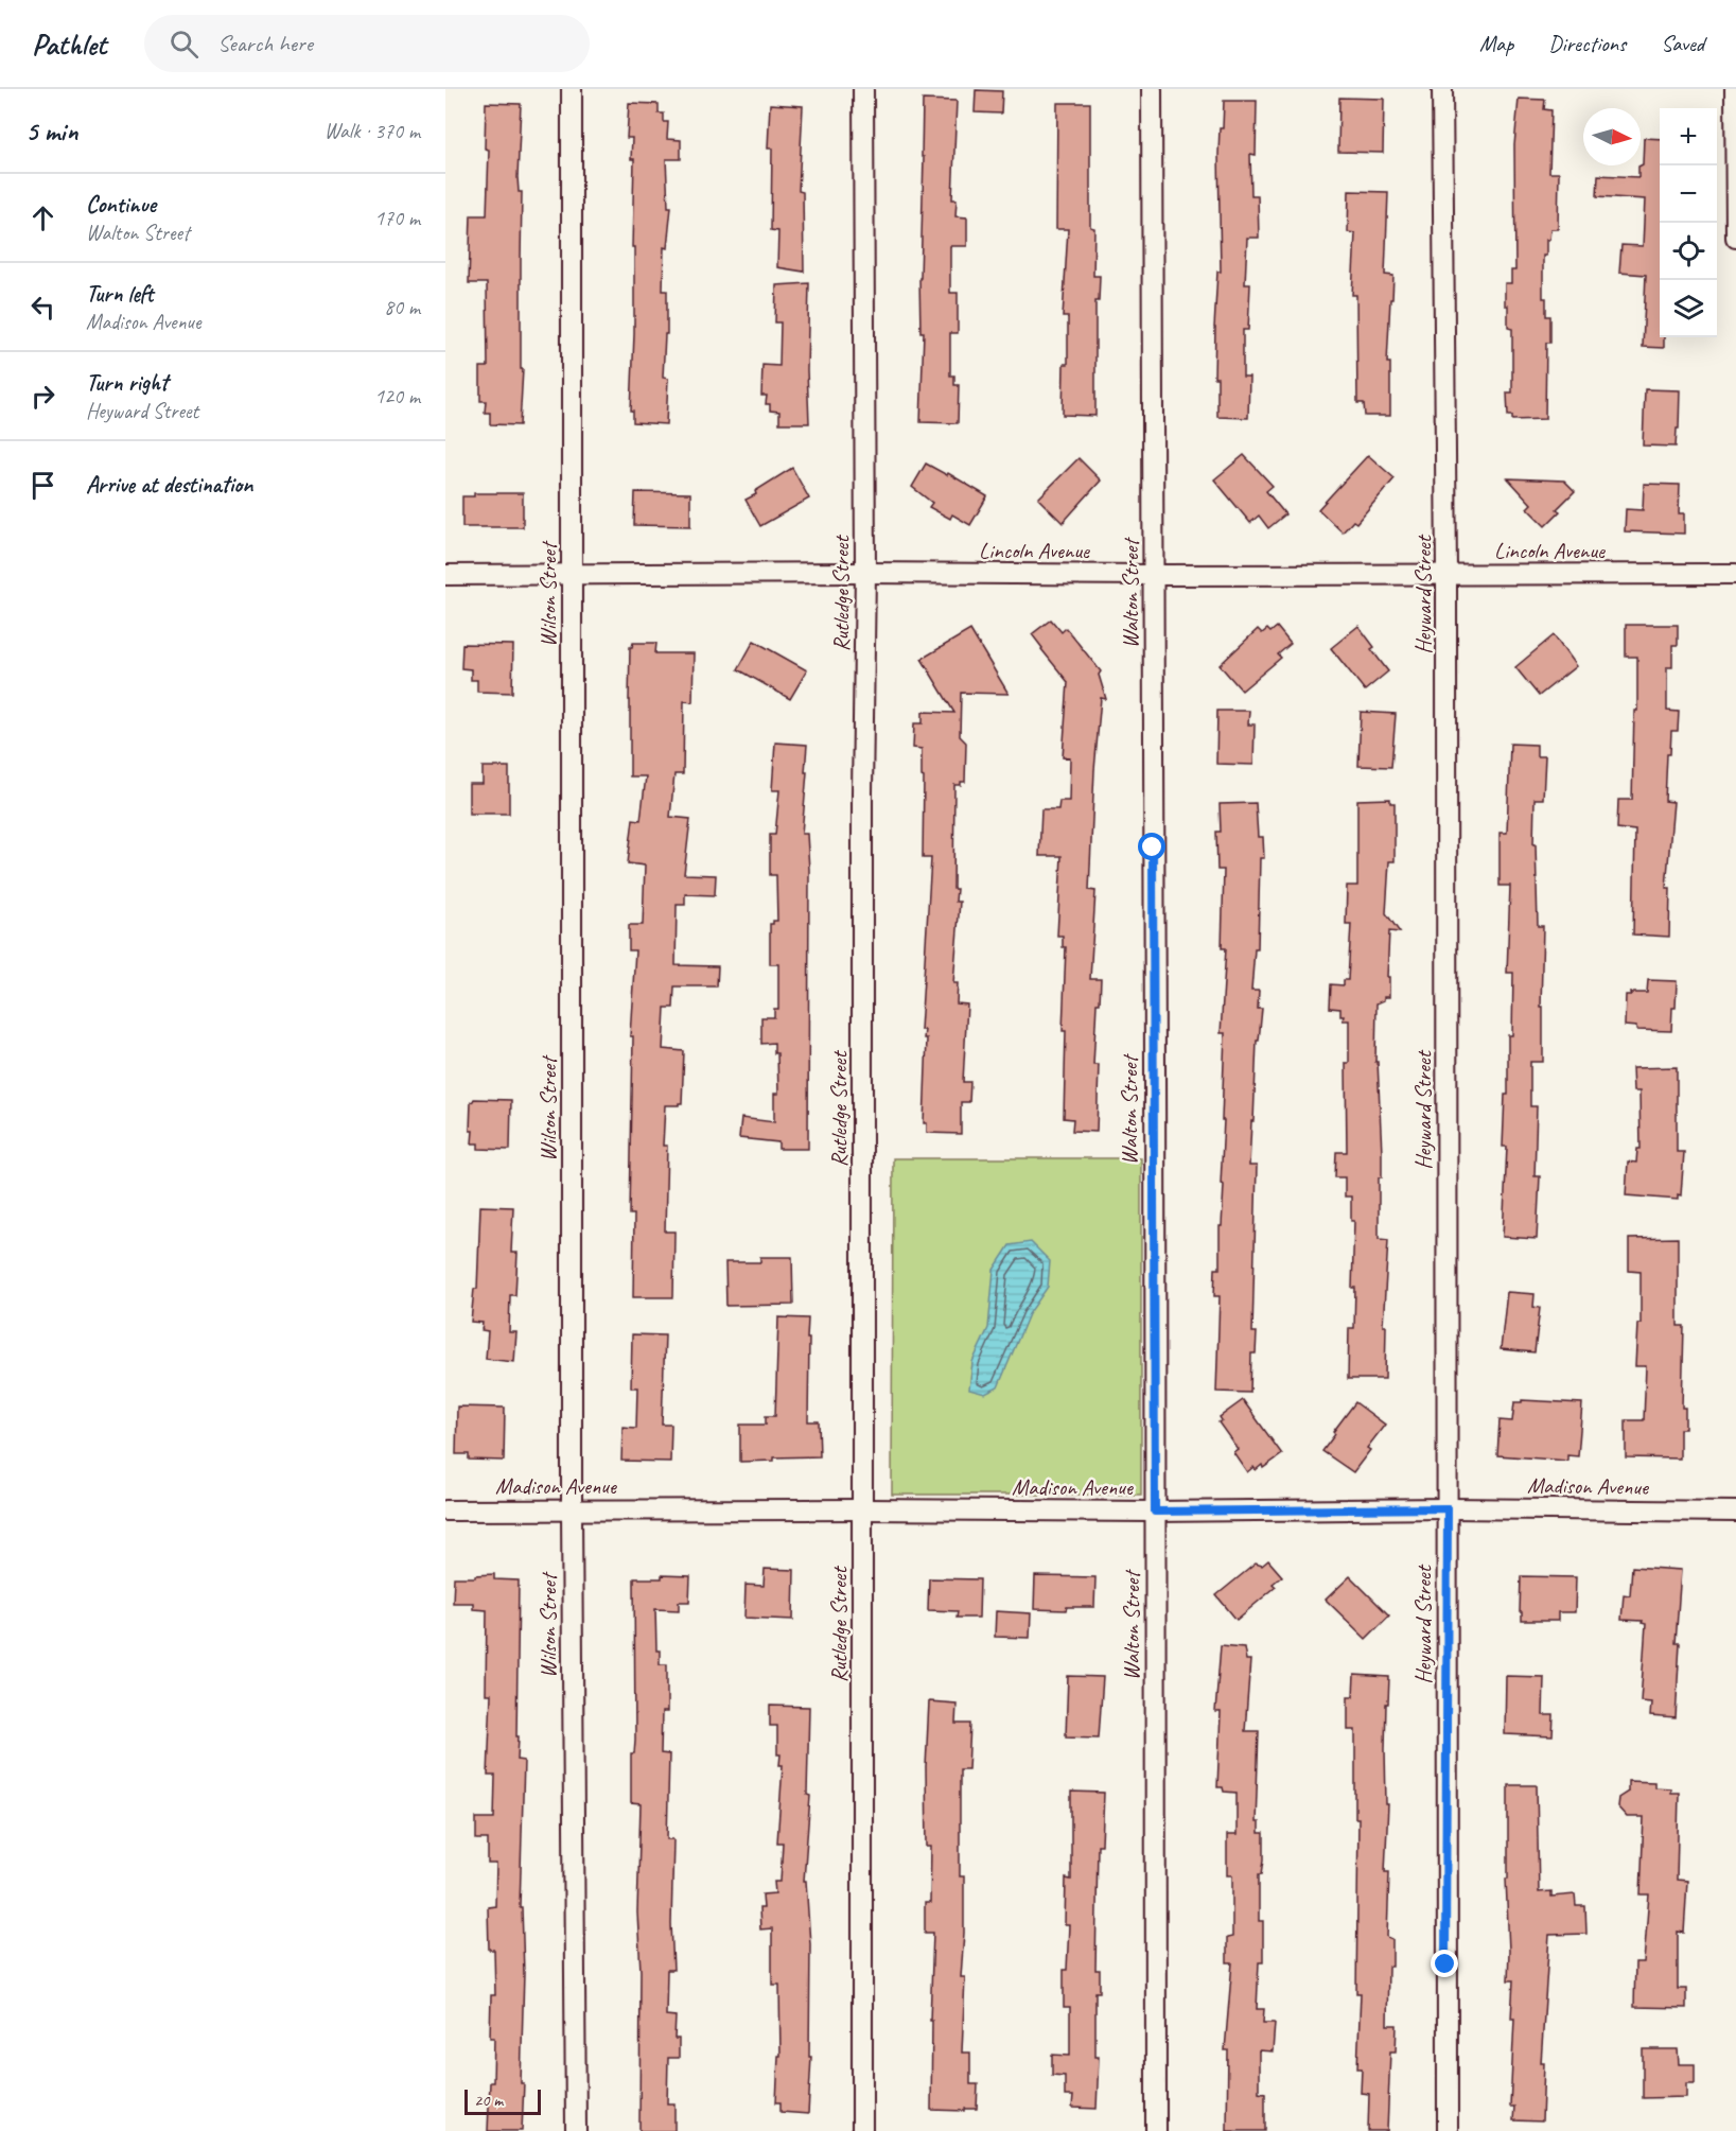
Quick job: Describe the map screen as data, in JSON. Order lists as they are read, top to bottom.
{
  "streets": {
    "street": [
      "Lincoln Avenue",
      "Rutledge Street",
      "Walton Street",
      "Wilson Street",
      "Heyward Street",
      "Madison Avenue"
    ]
  },
  "crossings": [
    ["Lincoln Avenue", "Rutledge Street"],
    ["Lincoln Avenue", "Walton Street"],
    ["Lincoln Avenue", "Wilson Street"],
    ["Lincoln Avenue", "Heyward Street"],
    ["Rutledge Street", "Madison Avenue"],
    ["Walton Street", "Madison Avenue"],
    ["Wilson Street", "Madison Avenue"],
    ["Heyward Street", "Madison Avenue"]
  ],
  "scale_bar": "20 m",
  "north": "right",
  "page": {
    "header": "Pathlet",
    "search": "Search here",
    "nav": ["Map", "Directions", "Saved"],
    "heading": ["5 min", "Walk · 370 m"],
    "map_buttons": ["+", "−"],
    "list": [
      ["Continue", "Walton Street", "170 m"],
      ["Turn left", "Madison Avenue", "80 m"],
      ["Turn right", "Heyward Street", "120 m"],
      "Arrive at destination"
    ],
    "scale": "20 m"
  }
}
